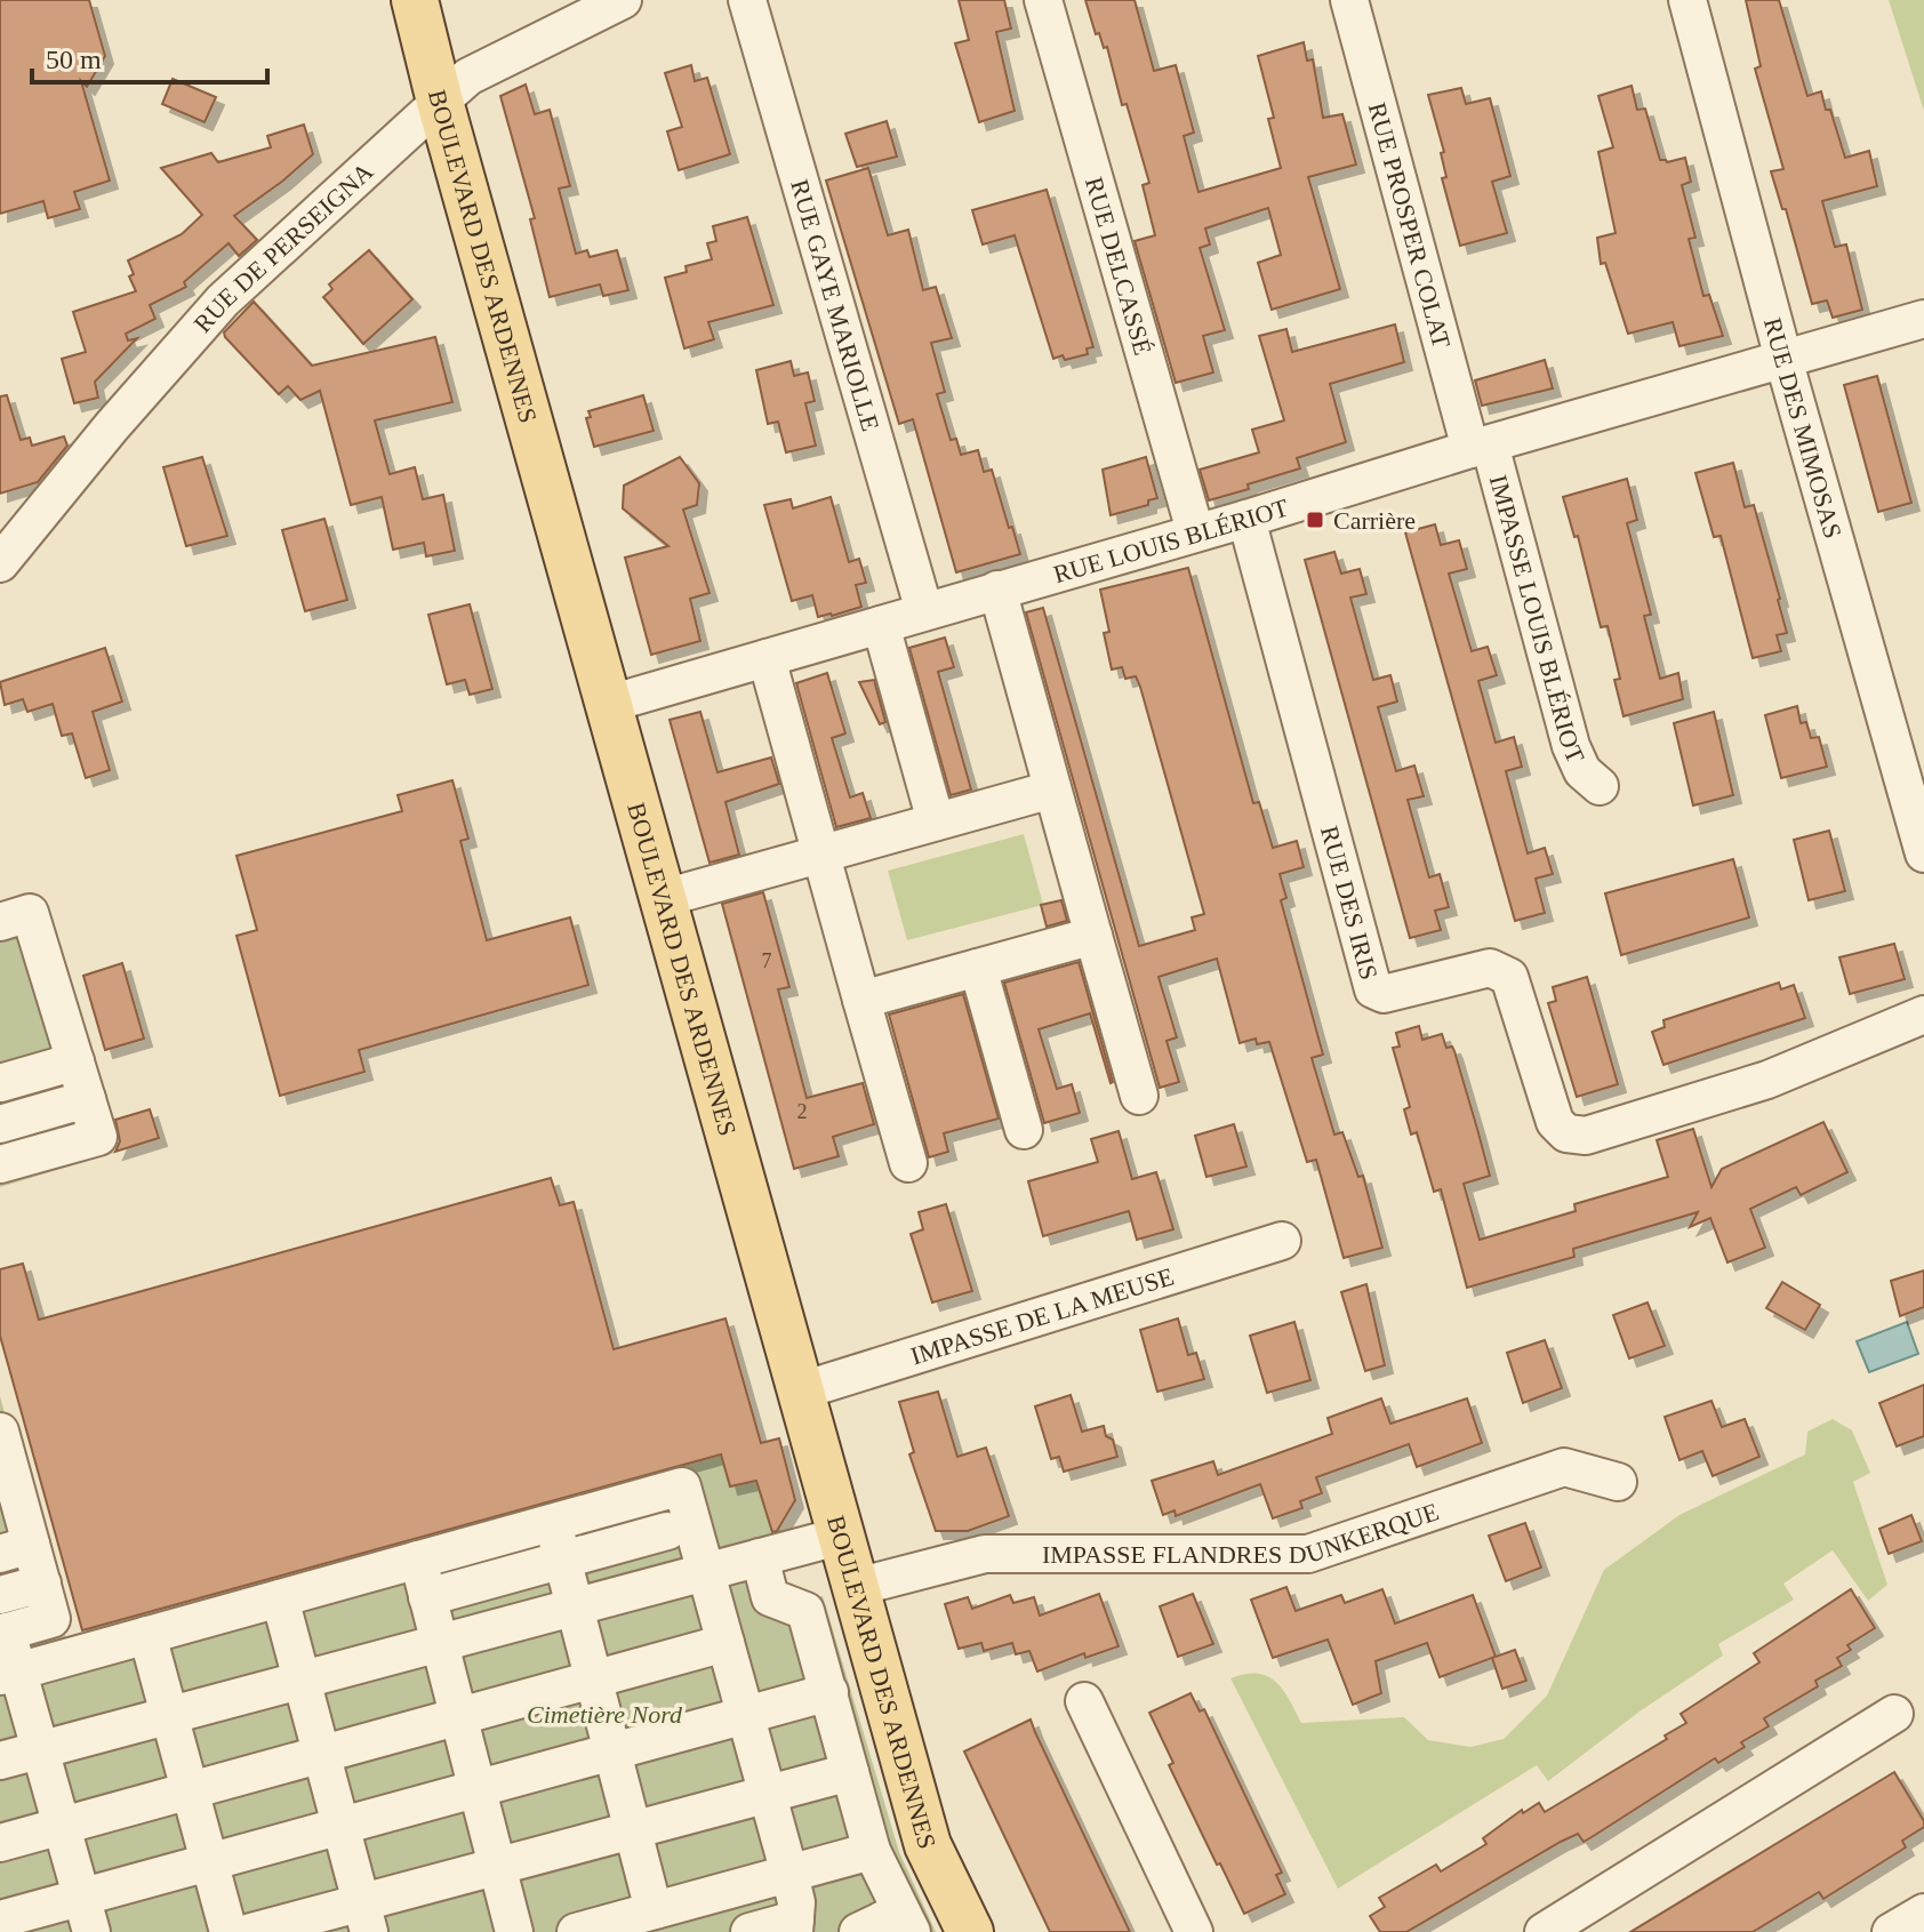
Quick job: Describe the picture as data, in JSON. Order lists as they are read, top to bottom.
{
  "streets": {
    "main road": ["BOULEVARD DES ARDENNES"],
    "street": [
      "RUE PROSPER COLAT",
      "RUE DE PERSEIGNA",
      "RUE DELCASSÉ",
      "RUE GAYE MARIOLLE",
      "RUE DES MIMOSAS",
      "RUE LOUIS BLÉRIOT",
      "IMPASSE LOUIS BLÉRIOT",
      "RUE DES IRIS",
      "IMPASSE DE LA MEUSE",
      "IMPASSE FLANDRES DUNKERQUE"
    ]
  },
  "crossings": [
    ["RUE PROSPER COLAT", "RUE LOUIS BLÉRIOT"],
    ["RUE PROSPER COLAT", "IMPASSE LOUIS BLÉRIOT"],
    ["RUE DE PERSEIGNA", "BOULEVARD DES ARDENNES"],
    ["BOULEVARD DES ARDENNES", "RUE LOUIS BLÉRIOT"],
    ["BOULEVARD DES ARDENNES", "IMPASSE DE LA MEUSE"],
    ["BOULEVARD DES ARDENNES", "IMPASSE FLANDRES DUNKERQUE"],
    ["RUE DELCASSÉ", "RUE LOUIS BLÉRIOT"],
    ["RUE GAYE MARIOLLE", "RUE LOUIS BLÉRIOT"],
    ["RUE DES MIMOSAS", "RUE LOUIS BLÉRIOT"],
    ["RUE LOUIS BLÉRIOT", "IMPASSE LOUIS BLÉRIOT"],
    ["RUE LOUIS BLÉRIOT", "RUE DES IRIS"]
  ],
  "parks": ["Cimetière Nord"],
  "places": {
    "transit": ["Carrière"]
  },
  "house_numbers": ["7", "2"],
  "scale_bar": "50 m"
}
